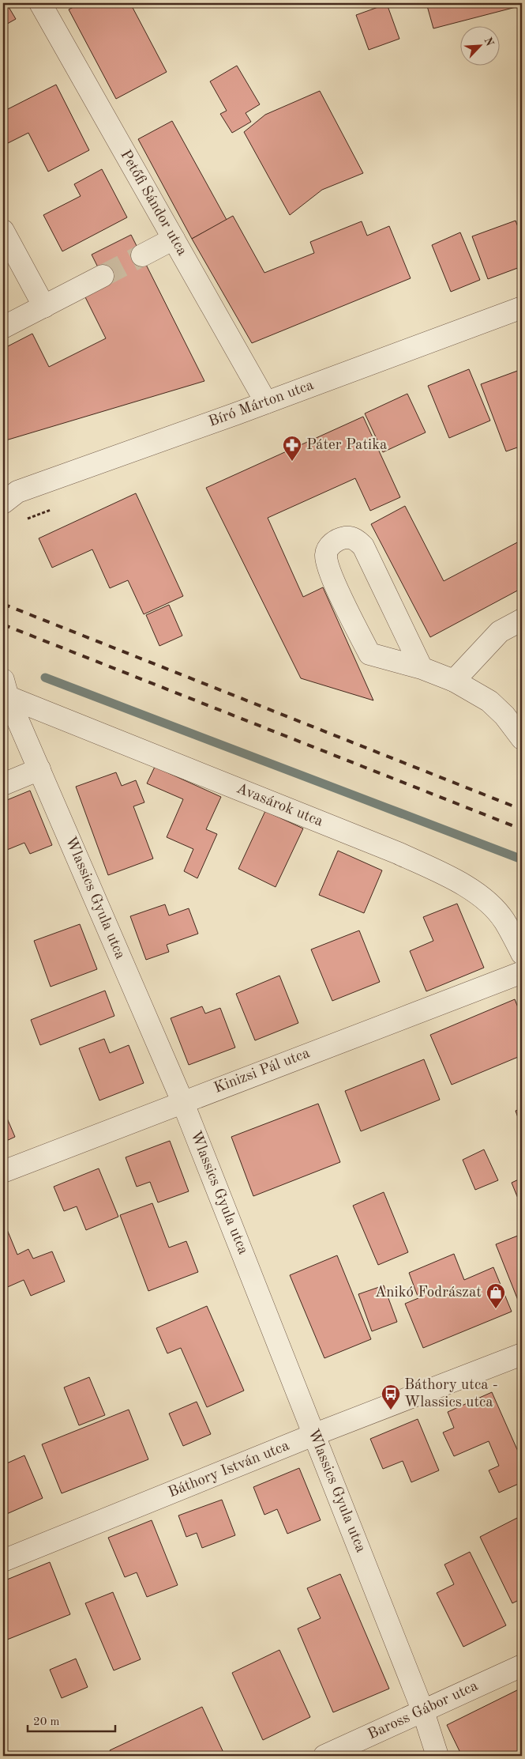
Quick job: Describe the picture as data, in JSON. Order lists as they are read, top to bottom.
{
  "streets": {
    "street": [
      "Petőfi Sándor utca",
      "Bíró Márton utca",
      "Avasárok utca",
      "Wlassics Gyula utca",
      "Kinizsi Pál utca",
      "Báthory István utca",
      "Baross Gábor utca"
    ]
  },
  "crossings": [
    ["Petőfi Sándor utca", "Bíró Márton utca"],
    ["Avasárok utca", "Wlassics Gyula utca"],
    ["Wlassics Gyula utca", "Kinizsi Pál utca"],
    ["Wlassics Gyula utca", "Báthory István utca"],
    ["Wlassics Gyula utca", "Baross Gábor utca"]
  ],
  "places": {
    "pharmacy": ["Páter Patika"],
    "shop": ["Anikó Fodrászat"],
    "bus stop": ["Báthory utca - Wlassics utca"]
  },
  "scale_bar": "20 m",
  "north": "top right"
}
